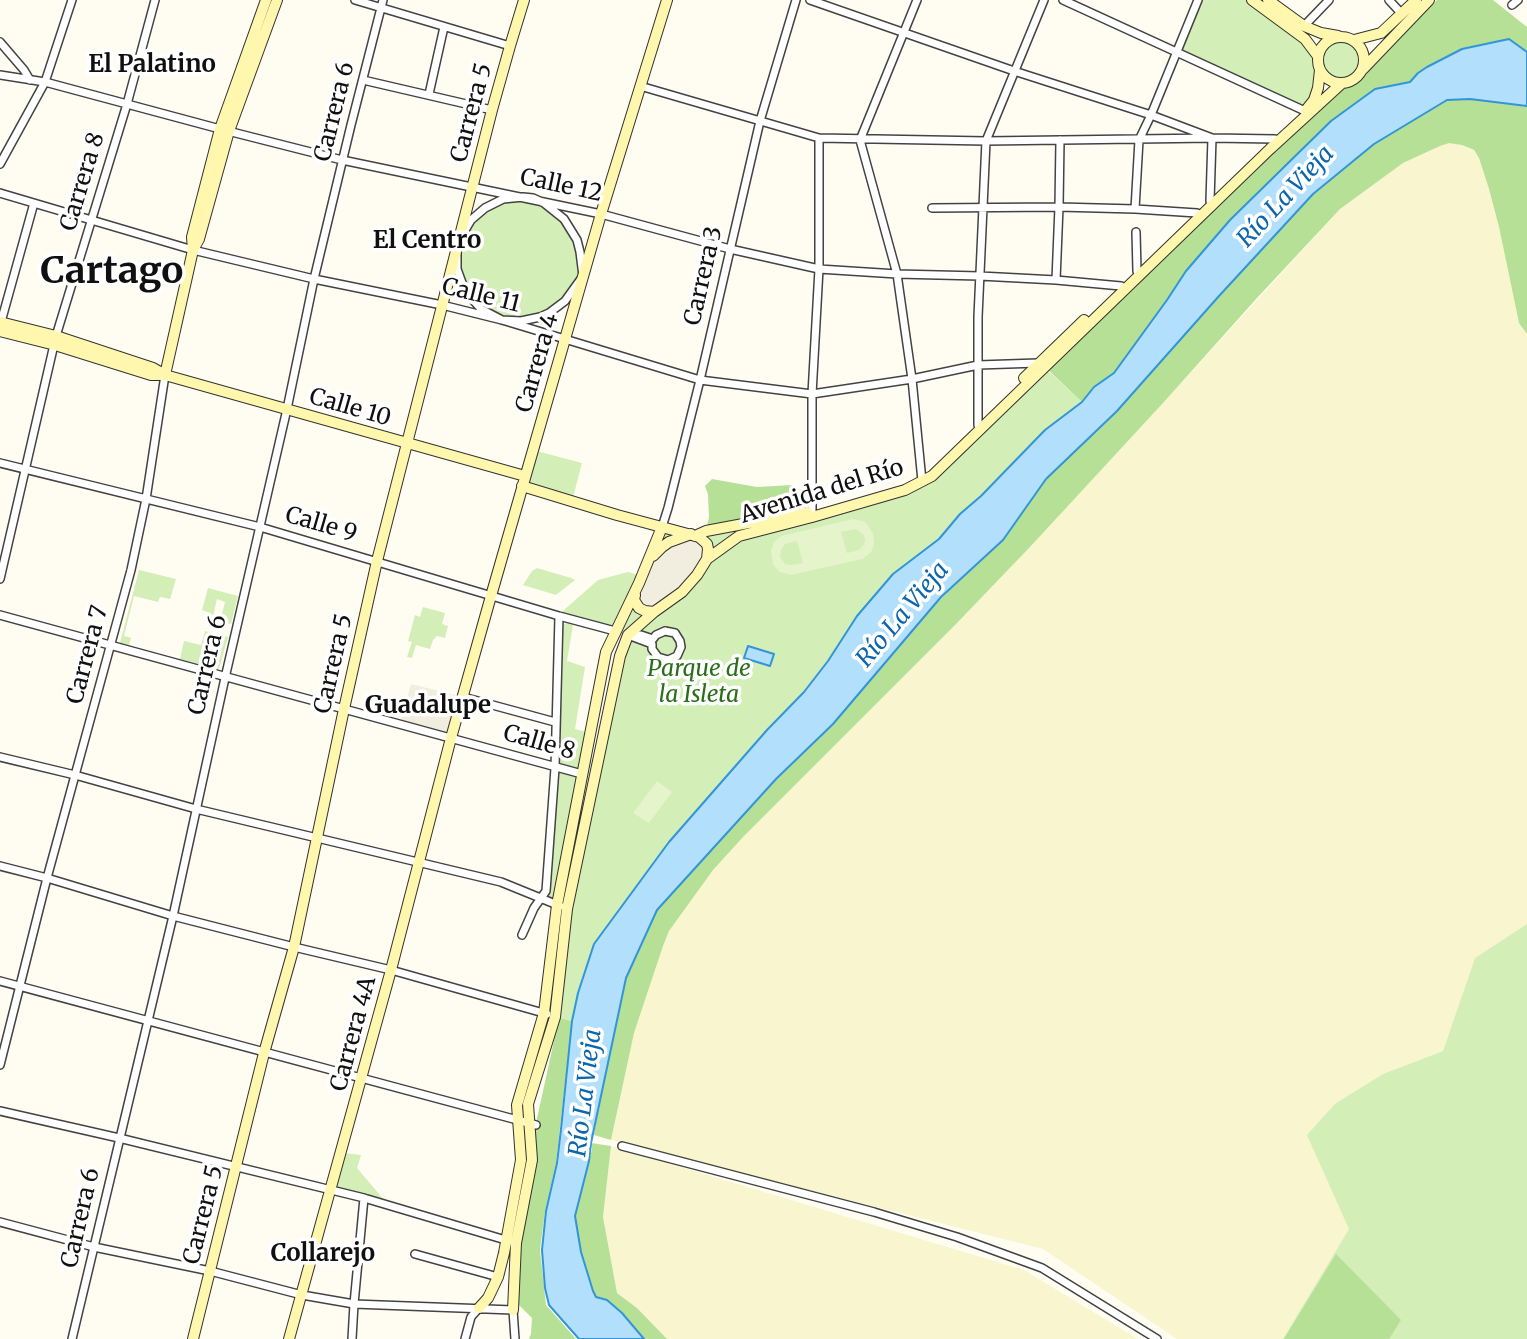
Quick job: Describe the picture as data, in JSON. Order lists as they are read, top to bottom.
{
  "streets": {
    "main road": [
      "Carrera 5",
      "Carrera 3",
      "Carrera 4",
      "Calle 10",
      "Avenida del Río",
      "Calle 9",
      "Carrera 7",
      "Carrera 4A"
    ],
    "street": [
      "Carrera 6",
      "Carrera 8",
      "Calle 12",
      "Calle 11",
      "Calle 8"
    ]
  },
  "crossings": [
    ["Carrera 6", "Calle 12"],
    ["Carrera 6", "Calle 11"],
    ["Carrera 6", "Calle 10"],
    ["Carrera 6", "Calle 9"],
    ["Carrera 6", "Calle 8"],
    ["Carrera 5", "Calle 12"],
    ["Carrera 5", "Calle 11"],
    ["Carrera 5", "Carrera 4"],
    ["Carrera 5", "Calle 10"],
    ["Carrera 5", "Calle 9"],
    ["Carrera 5", "Calle 8"],
    ["Carrera 8", "Calle 12"],
    ["Carrera 8", "Calle 11"],
    ["Carrera 8", "Calle 10"],
    ["Carrera 8", "Calle 9"],
    ["Calle 12", "Carrera 3"],
    ["Calle 12", "Calle 11"],
    ["Calle 12", "Carrera 4"],
    ["Calle 12", "Avenida del Río"],
    ["Calle 12", "Carrera 7"],
    ["Carrera 3", "Calle 11"],
    ["Carrera 3", "Calle 10"],
    ["Carrera 3", "Avenida del Río"],
    ["Calle 11", "Carrera 4"],
    ["Calle 11", "Avenida del Río"],
    ["Calle 11", "Carrera 7"],
    ["Carrera 4", "Calle 10"],
    ["Carrera 4", "Calle 9"],
    ["Carrera 4", "Calle 8"],
    ["Carrera 4", "Carrera 4A"],
    ["Calle 10", "Avenida del Río"],
    ["Calle 10", "Carrera 7"],
    ["Avenida del Río", "Calle 9"],
    ["Avenida del Río", "Calle 8"],
    ["Calle 9", "Carrera 7"],
    ["Carrera 7", "Calle 8"],
    ["Calle 8", "Carrera 4A"]
  ],
  "districts": [
    "El Palatino",
    "El Centro",
    "Cartago",
    "Guadalupe",
    "Collarejo"
  ],
  "water": ["Río La Vieja"],
  "parks": ["Parque de la Isleta"]
}
